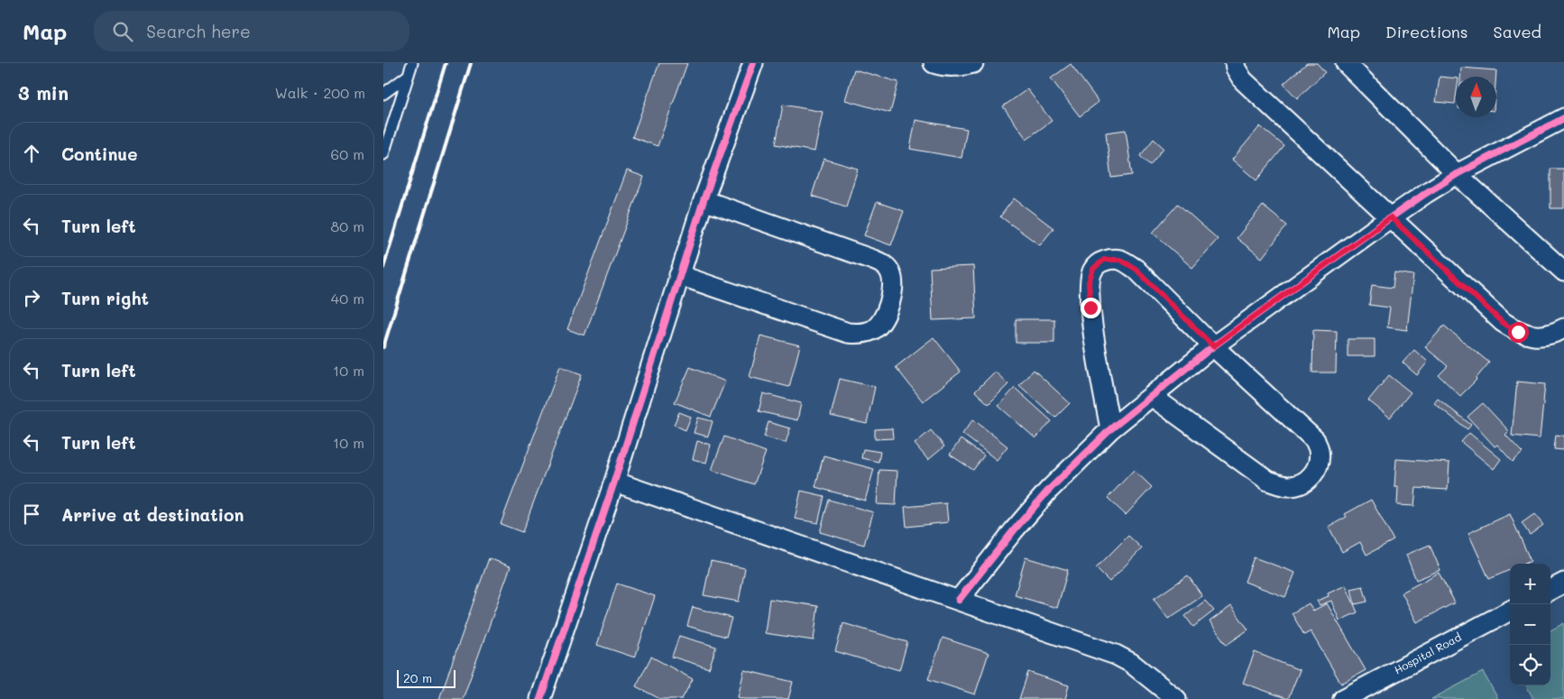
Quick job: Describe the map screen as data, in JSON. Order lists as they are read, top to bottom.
{
  "streets": {
    "street": ["Hospital Road"]
  },
  "scale_bar": "20 m",
  "north": "top",
  "page": {
    "header": "Map",
    "search": "Search here",
    "nav": ["Map", "Directions", "Saved"],
    "heading": ["3 min", "Walk · 200 m"],
    "list": [
      ["Continue", "60 m"],
      ["Turn left", "80 m"],
      ["Turn right", "40 m"],
      ["Turn left", "10 m"],
      ["Turn left", "10 m"],
      "Arrive at destination"
    ],
    "map_buttons": ["+", "−"],
    "scale": "20 m"
  }
}
